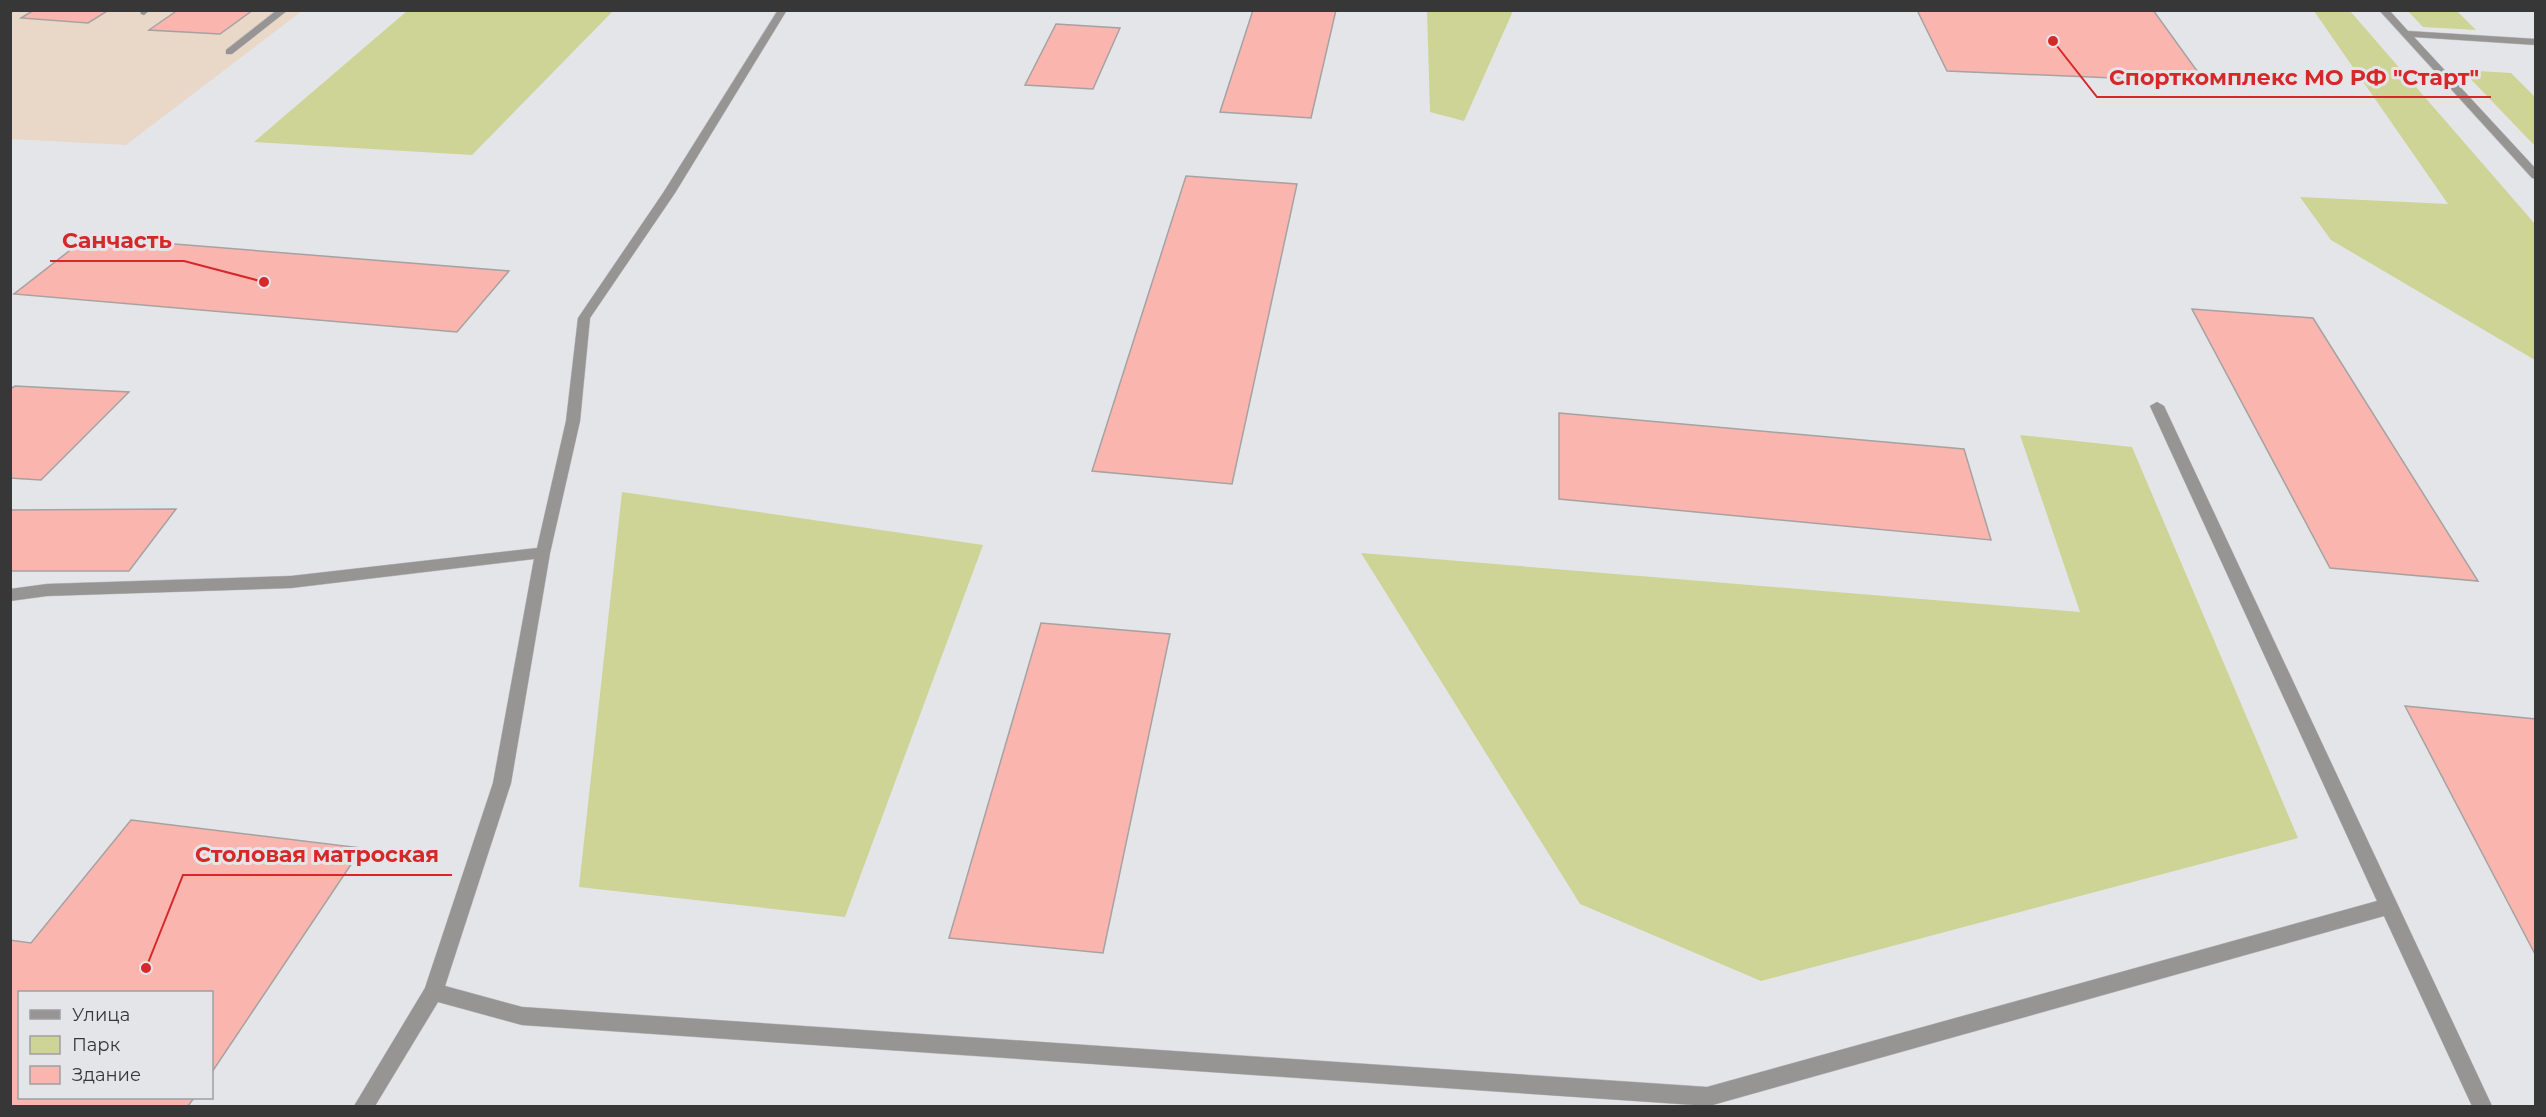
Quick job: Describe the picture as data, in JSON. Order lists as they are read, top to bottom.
{
  "places": ["Спорткомплекс МО РФ \"Старт\"", "Cанчасть", "Cтоловая матроская"],
  "legend": ["Улица", "Парк", "Здание"]
}
